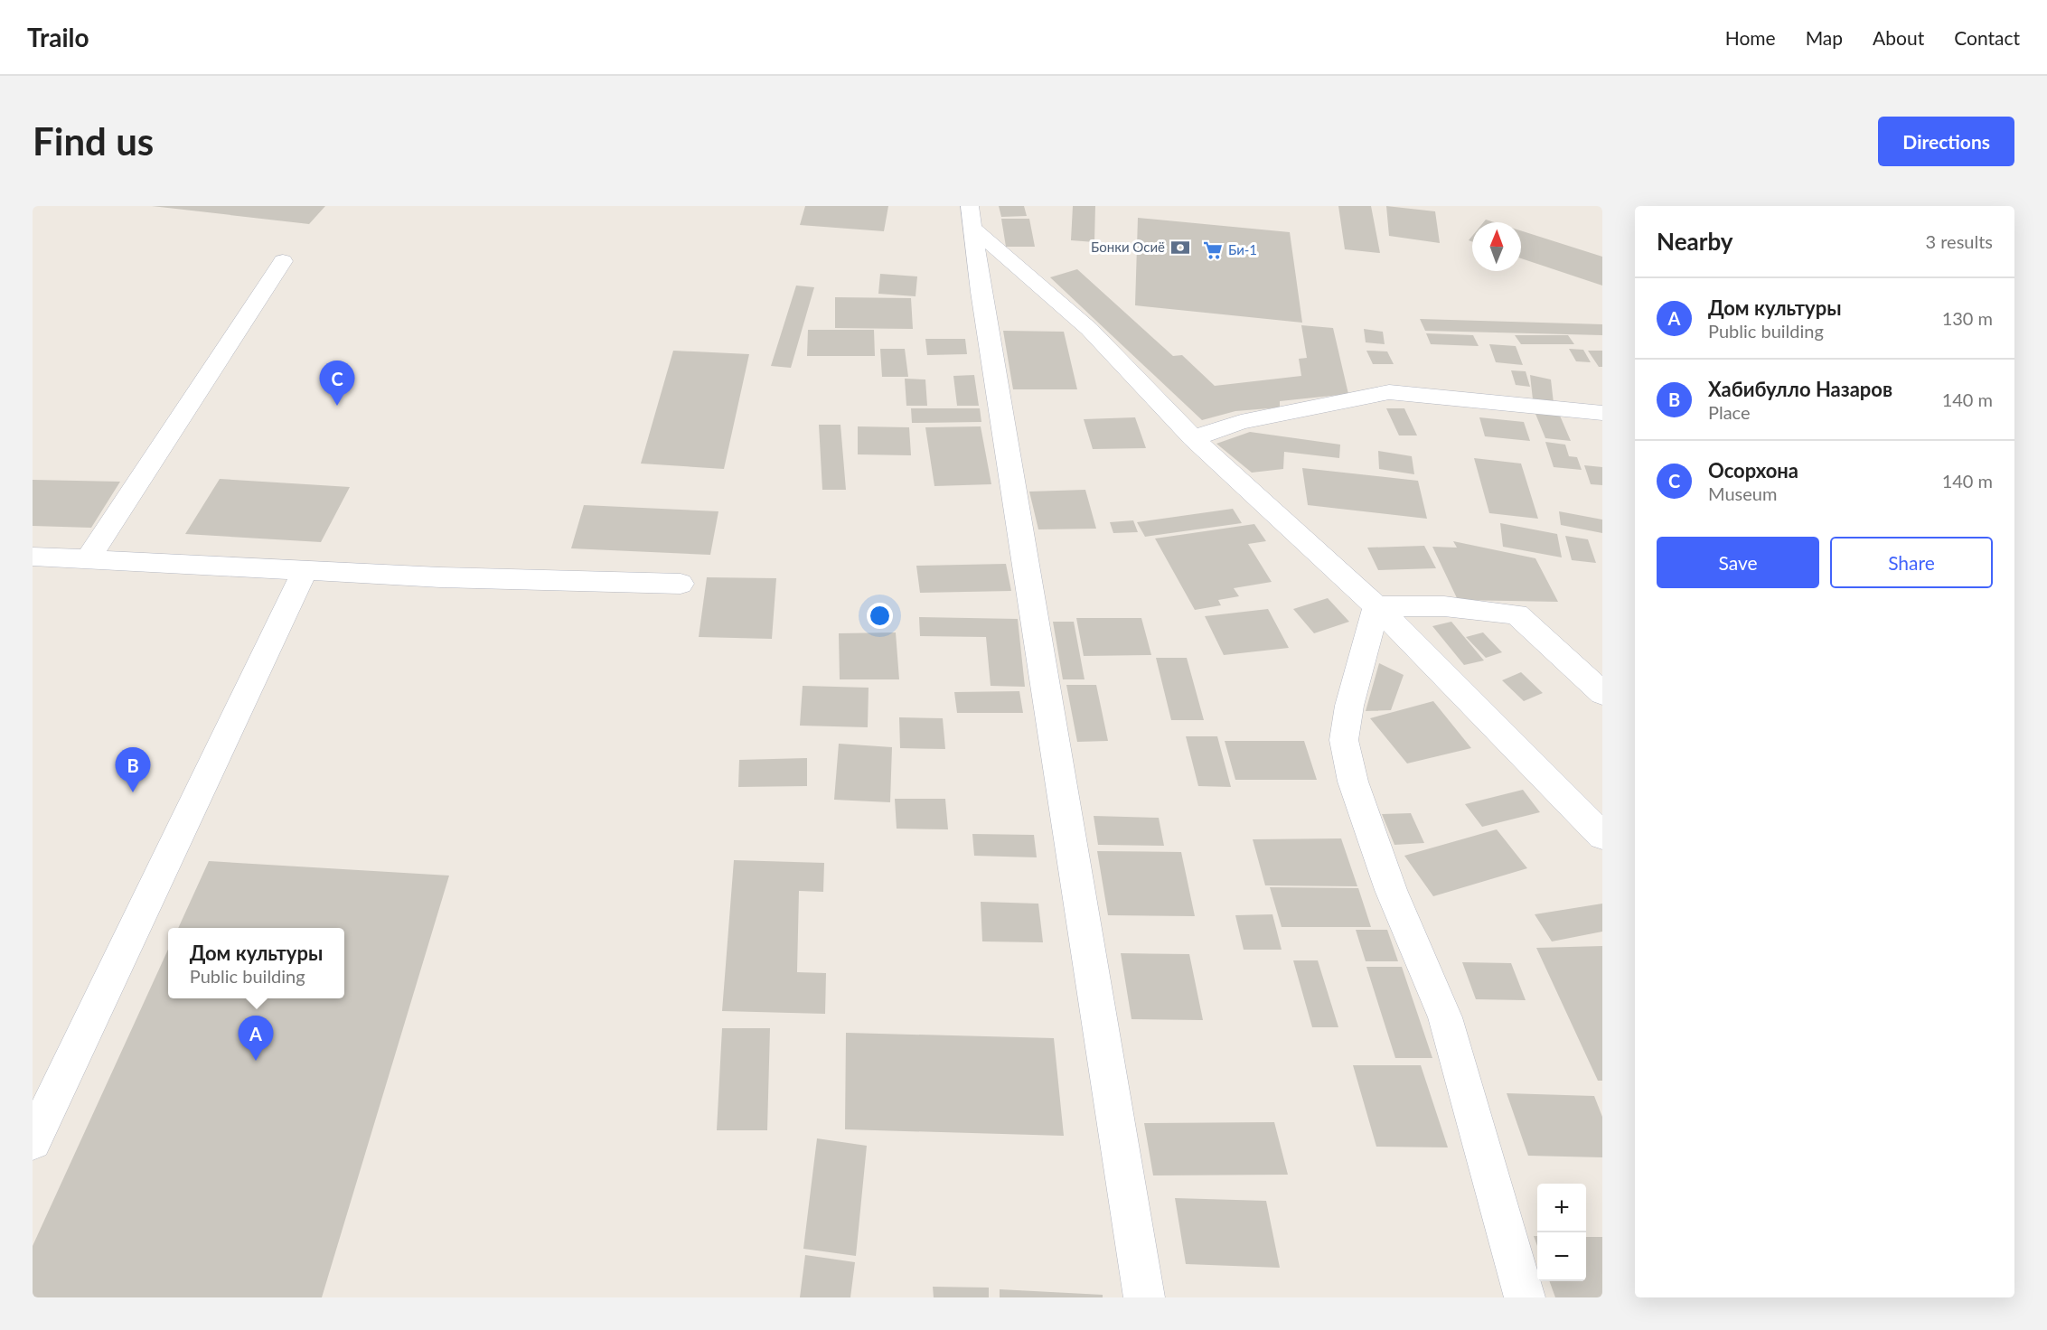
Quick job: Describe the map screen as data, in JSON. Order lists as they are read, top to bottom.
{
  "places": {
    "bank": ["Бонки Осиё"],
    "supermarket": ["Би-1"]
  },
  "north": "top",
  "page": {
    "header": "Trailo",
    "nav": [
      "Home",
      "Map",
      "About",
      "Contact"
    ],
    "buttons": [
      "Directions",
      ["Save", "Share"]
    ],
    "title": "Find us",
    "heading": ["Nearby", "3 results"],
    "list": [
      {
        "mark": "A",
        "name": "Дом культуры",
        "note": "Public building",
        "value": "130 m"
      },
      {
        "mark": "B",
        "name": "Хабибулло Назаров",
        "note": "Place",
        "value": "140 m"
      },
      {
        "mark": "C",
        "name": "Осорхона",
        "note": "Museum",
        "value": "140 m"
      }
    ],
    "pins": ["C", "B", "A"],
    "popup": ["Дом культуры", "Public building"],
    "map_buttons": ["+", "−"]
  }
}
